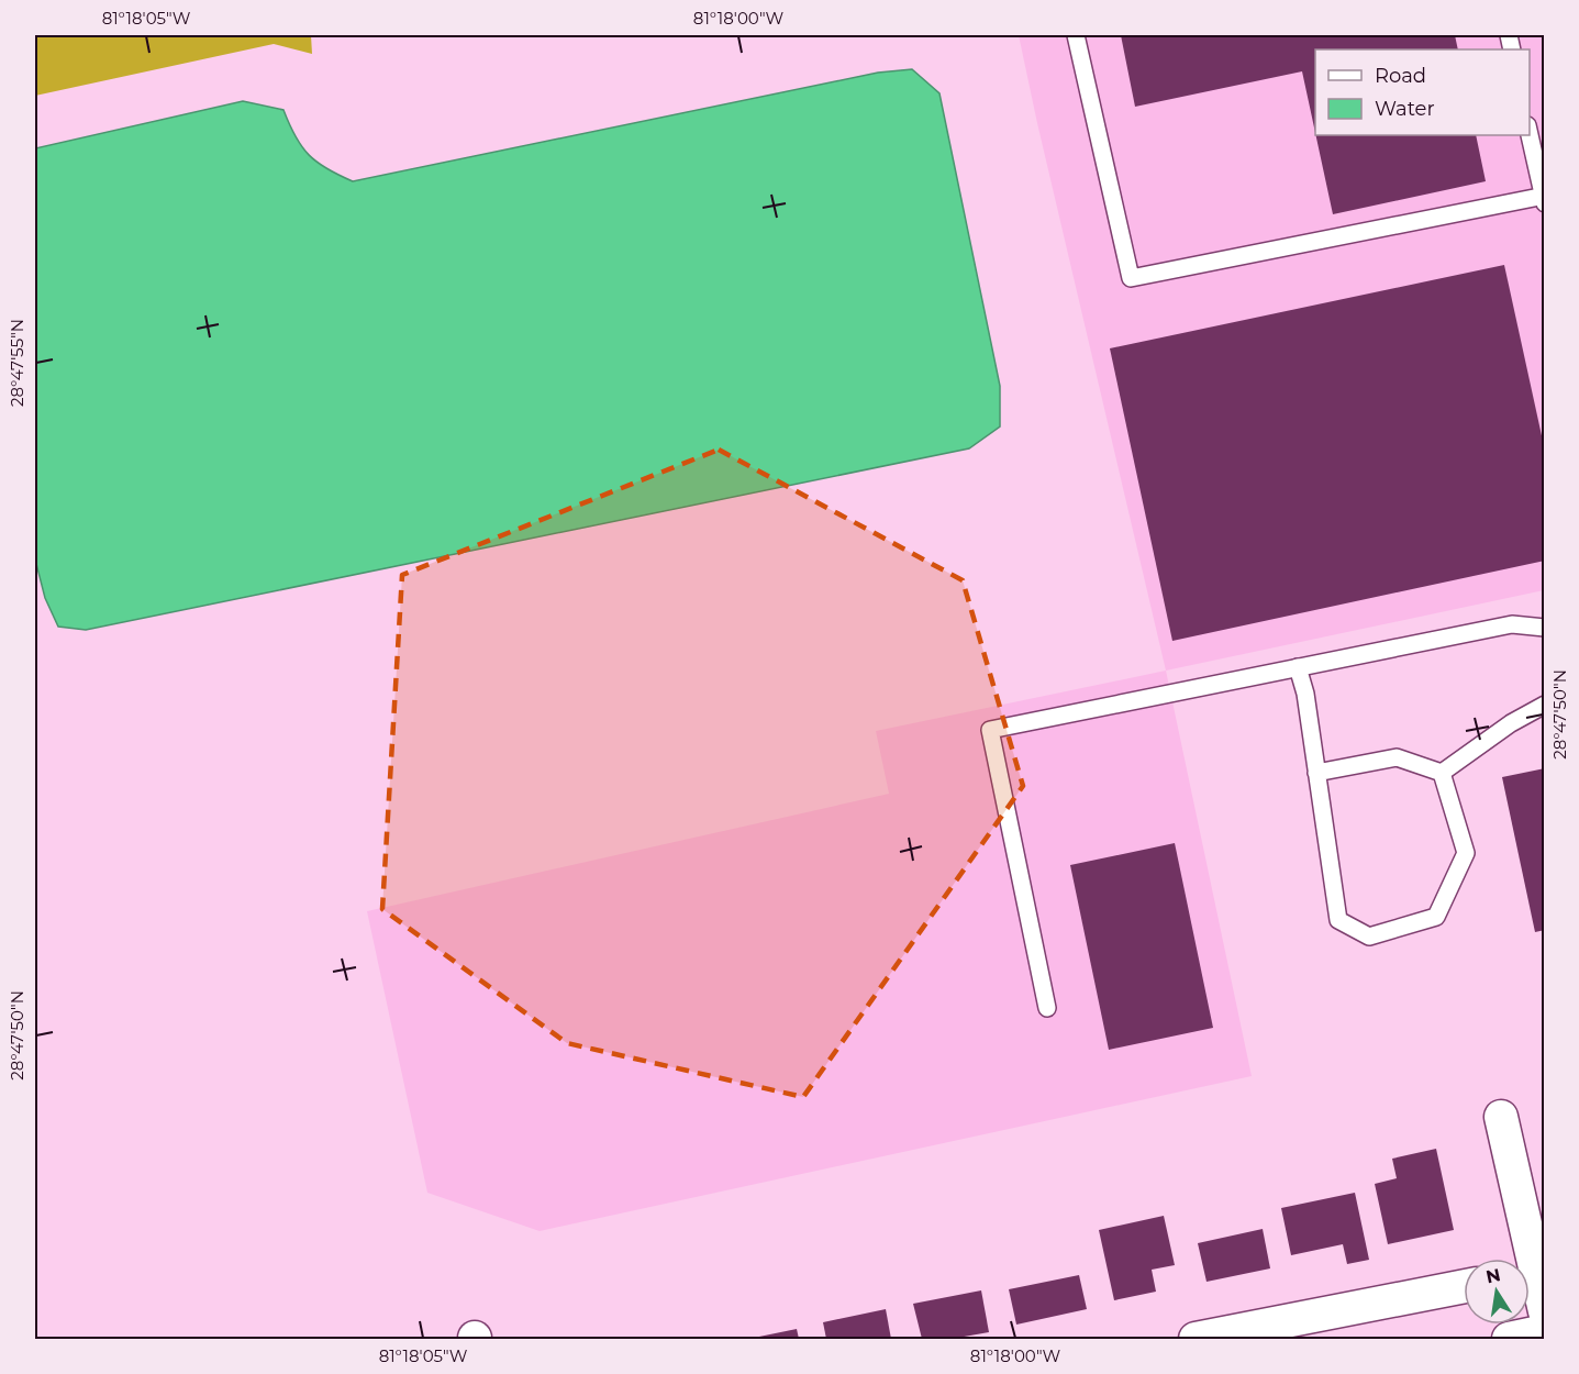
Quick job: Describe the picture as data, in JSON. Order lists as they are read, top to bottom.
{
  "legend": ["Road", "Water"],
  "north": "top",
  "coordinates": [
    "81°18'05\"W",
    "81°18'00\"W",
    "28°47'55\"N",
    "28°47'50\"N"
  ]
}
